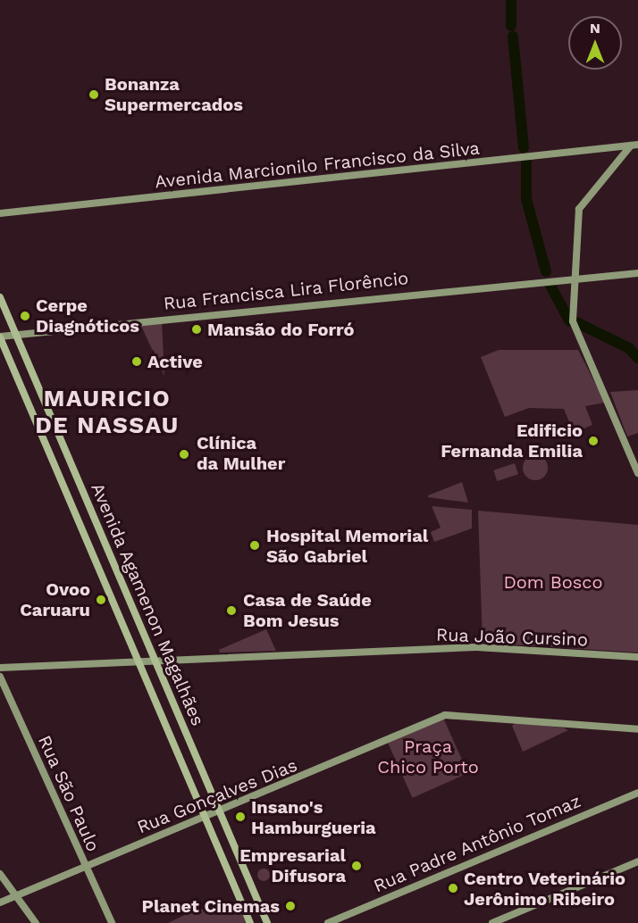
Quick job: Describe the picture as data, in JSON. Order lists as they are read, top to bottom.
{
  "streets": {
    "main road": ["Avenida Agamenon Magalhães"],
    "street": [
      "Avenida Marcionilo Francisco da Silva",
      "Rua Francisca Lira Florêncio",
      "Rua João Cursino",
      "Rua São Paulo",
      "Rua Gonçalves Dias",
      "Rua Padre Antônio Tomaz"
    ]
  },
  "crossings": [
    ["Rua Francisca Lira Florêncio", "Avenida Agamenon Magalhães"],
    ["Avenida Agamenon Magalhães", "Rua João Cursino"],
    ["Avenida Agamenon Magalhães", "Rua Gonçalves Dias"],
    ["Rua São Paulo", "Rua Gonçalves Dias"]
  ],
  "districts": ["MAURICIO DE NASSAU"],
  "parks": ["Dom Bosco", "Praça Chico Porto"],
  "places": [
    "Bonanza Supermercados",
    "Cerpe Diagnóticos",
    "Mansão do Forró",
    "Active",
    "Edificio Fernanda Emilia",
    "Clínica da Mulher",
    "Hospital Memorial São Gabriel",
    "Ovoo Caruaru",
    "Casa de Saúde Bom Jesus",
    "Insano's Hamburgueria",
    "Empresarial Difusora",
    "Centro Veterinário Jerônimo Ribeiro",
    "Planet Cinemas"
  ],
  "north": "top"
}
